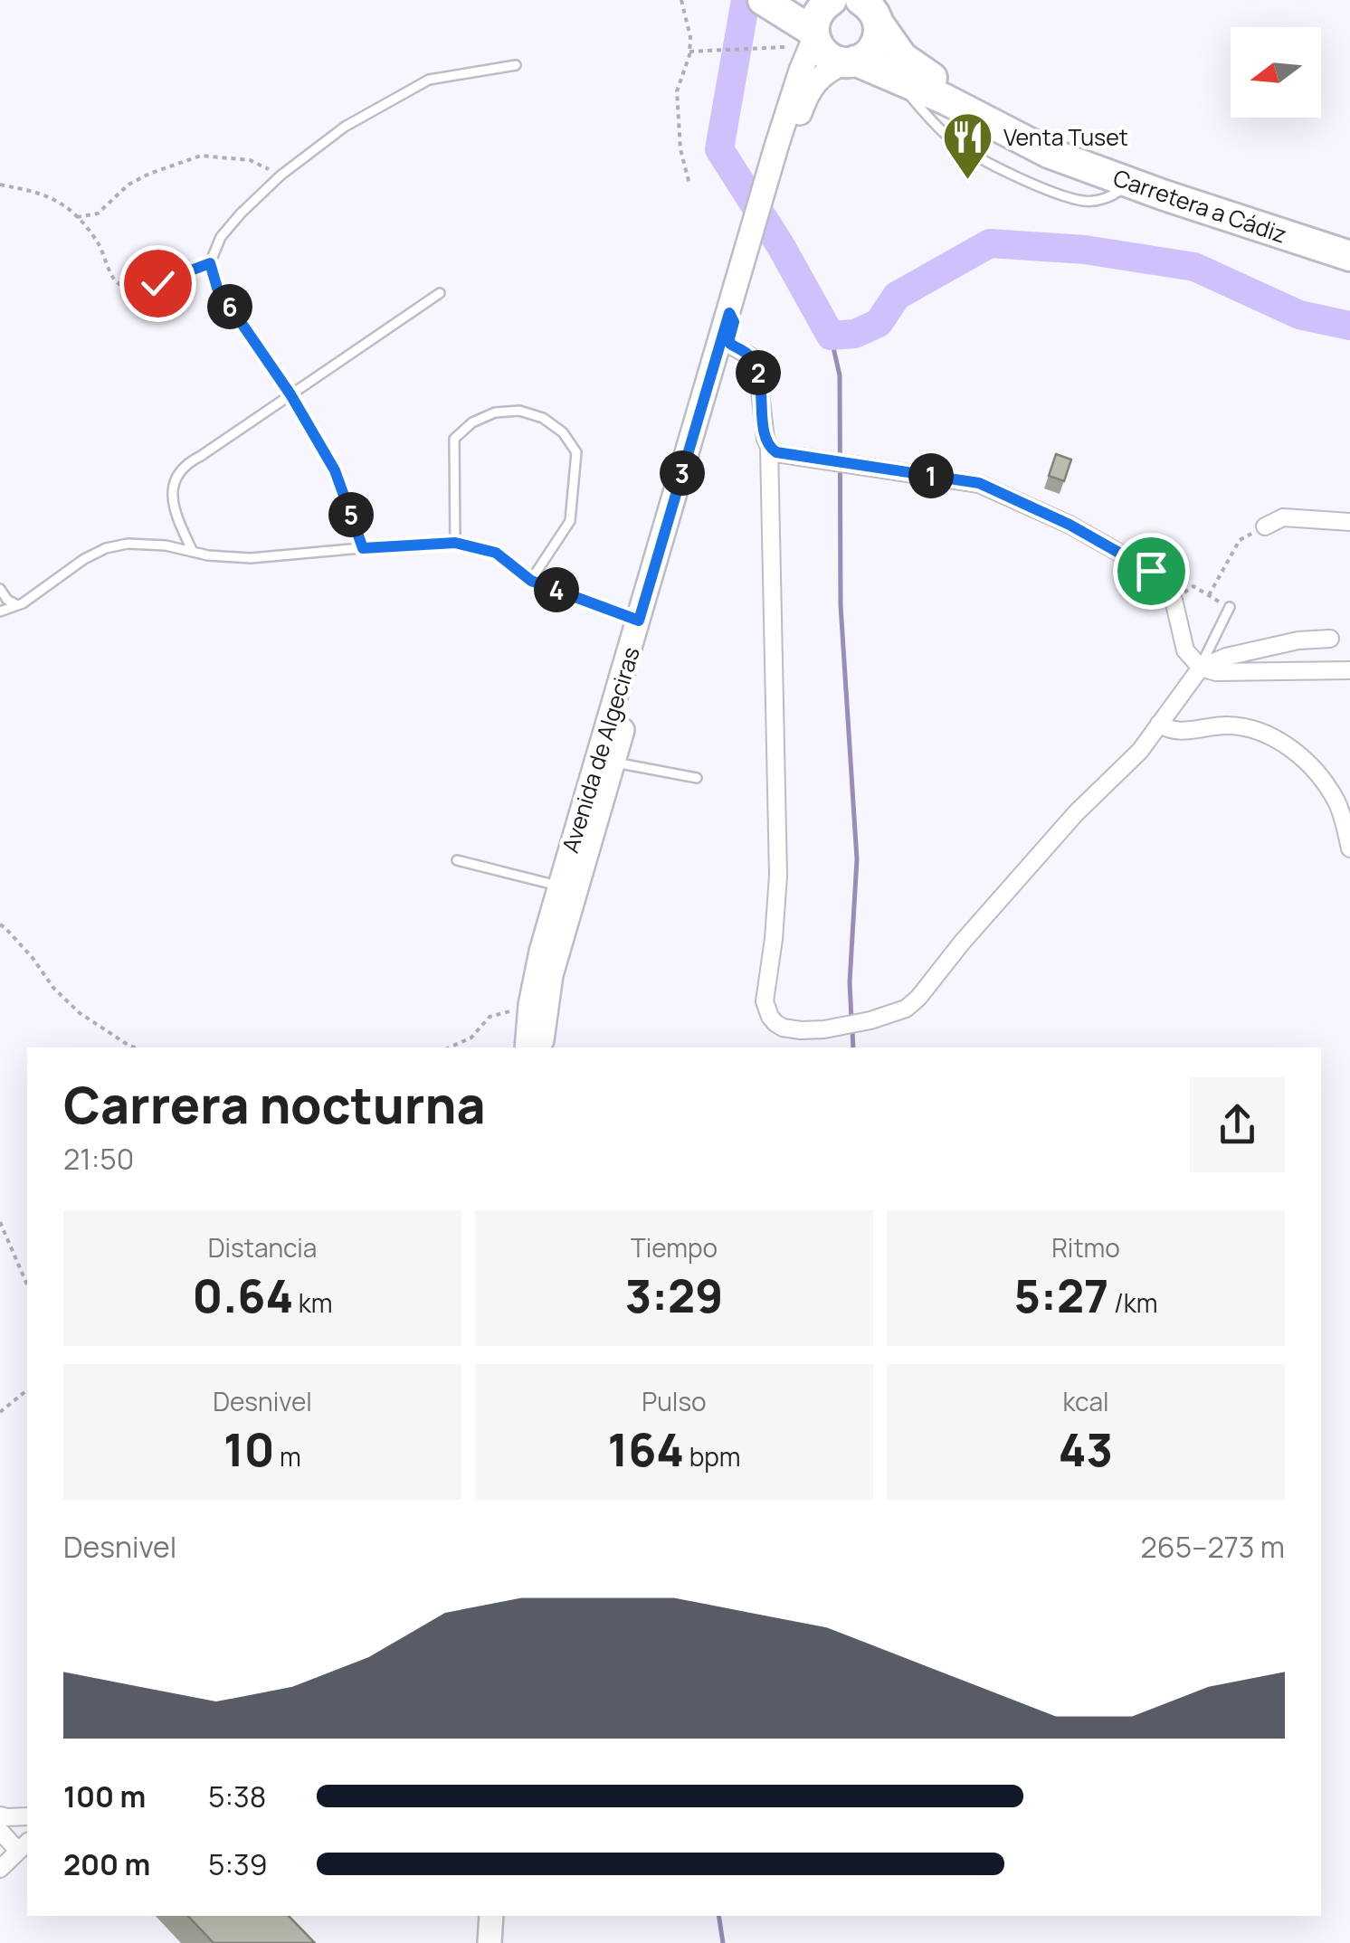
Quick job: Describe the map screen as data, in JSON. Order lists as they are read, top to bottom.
{
  "streets": {
    "highway": ["Carretera a Cádiz"],
    "street": ["Avenida de Algeciras"]
  },
  "crossings": [
    ["Carretera a Cádiz", "Avenida de Algeciras"]
  ],
  "places": {
    "restaurant": ["Venta Tuset"]
  },
  "north": "left",
  "page": {
    "pins": [
      "6",
      "2",
      "3",
      "1",
      "5",
      "4"
    ],
    "heading": ["Carrera nocturna", "21:50"],
    "stats": [
      ["Distancia", "0.64 km"],
      ["Tiempo", "3:29"],
      ["Ritmo", "5:27 /km"],
      ["Desnivel", "10 m"],
      ["Pulso", "164 bpm"],
      ["kcal", "43"]
    ],
    "chart": ["Desnivel", "265–273 m"],
    "list": [
      {
        "name": "100 m",
        "note": "5:38"
      },
      {
        "name": "200 m",
        "note": "5:39"
      }
    ]
  }
}
